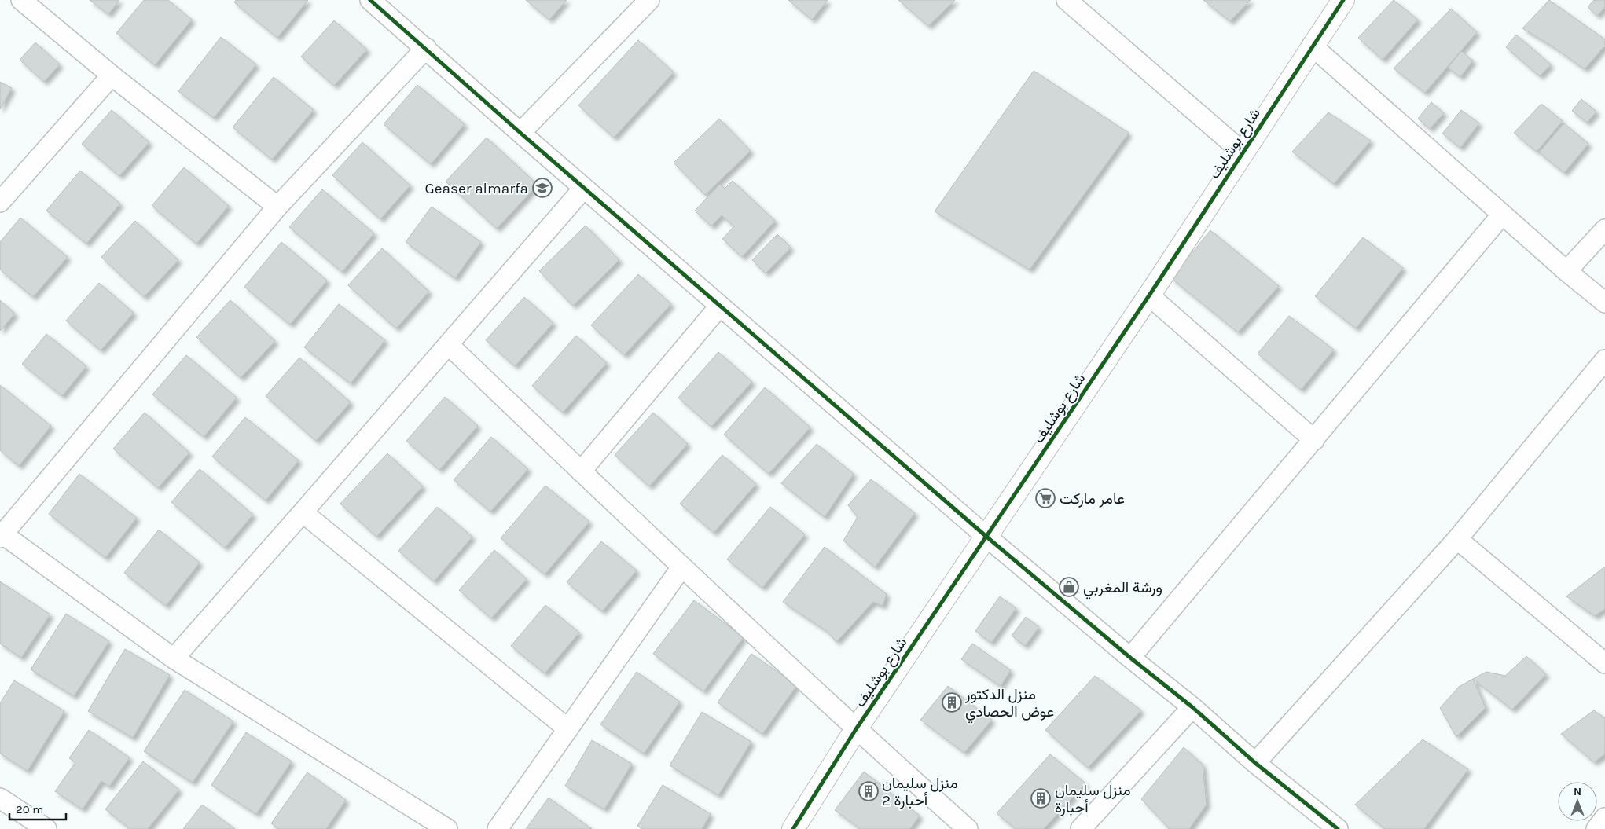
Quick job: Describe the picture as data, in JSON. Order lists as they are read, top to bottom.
{
  "streets": {
    "street": ["شارع بوشليف"]
  },
  "places": {
    "school or university": ["Geaser almarfa"],
    "supermarket": ["عامر ماركت"],
    "shop": ["ورشة المغربي"],
    "building": ["منزل الدكتور عوض الحصادي", "منزل سليمان أحبارة 2", "منزل سليمان أحبارة"]
  },
  "scale_bar": "20 m",
  "north": "top"
}
